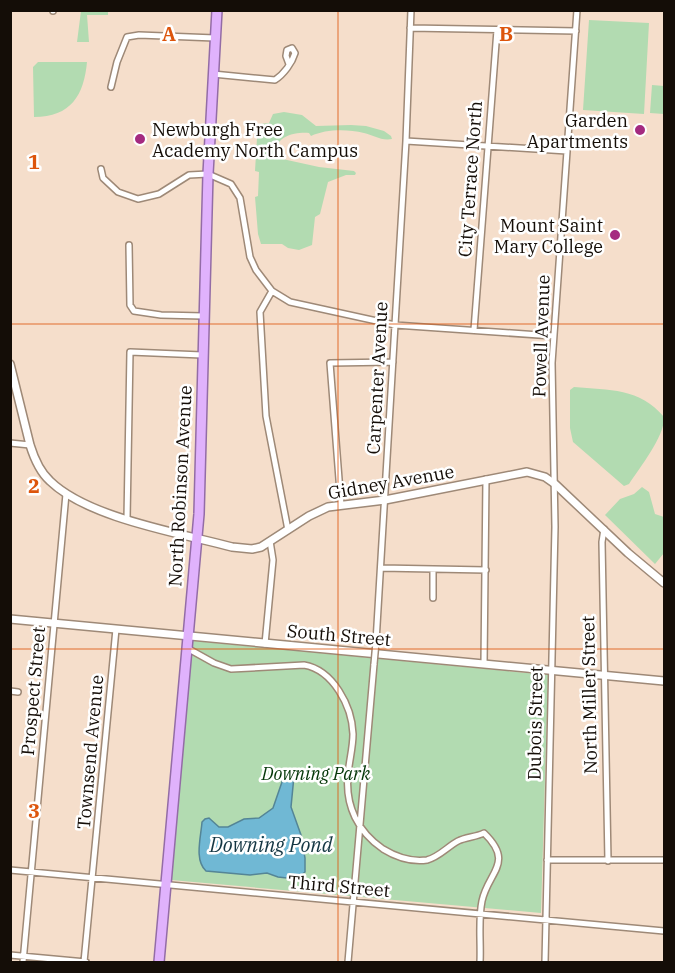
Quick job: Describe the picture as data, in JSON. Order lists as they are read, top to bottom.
{
  "streets": {
    "highway": ["North Robinson Avenue"],
    "street": [
      "City Terrace North",
      "Powell Avenue",
      "Carpenter Avenue",
      "Gidney Avenue",
      "South Street",
      "Prospect Street",
      "North Miller Street",
      "Dubois Street",
      "Townsend Avenue",
      "Third Street"
    ]
  },
  "crossings": [
    ["Powell Avenue", "Gidney Avenue"],
    ["Powell Avenue", "Dubois Street"],
    ["Carpenter Avenue", "Gidney Avenue"],
    ["Carpenter Avenue", "Third Street"],
    ["Gidney Avenue", "North Robinson Avenue"],
    ["Gidney Avenue", "Prospect Street"],
    ["Gidney Avenue", "North Miller Street"],
    ["Gidney Avenue", "Dubois Street"],
    ["North Robinson Avenue", "South Street"],
    ["North Robinson Avenue", "Third Street"],
    ["South Street", "Prospect Street"],
    ["South Street", "North Miller Street"],
    ["South Street", "Dubois Street"],
    ["South Street", "Townsend Avenue"],
    ["Prospect Street", "Third Street"],
    ["Dubois Street", "Third Street"],
    ["Townsend Avenue", "Third Street"]
  ],
  "water": ["Downing Pond"],
  "parks": ["Downing Park"],
  "places": ["Garden Apartments", "Newburgh Free Academy North Campus", "Mount Saint Mary College"],
  "grid": {
    "columns": ["A", "B"],
    "rows": ["1", "2", "3"]
  }
}
